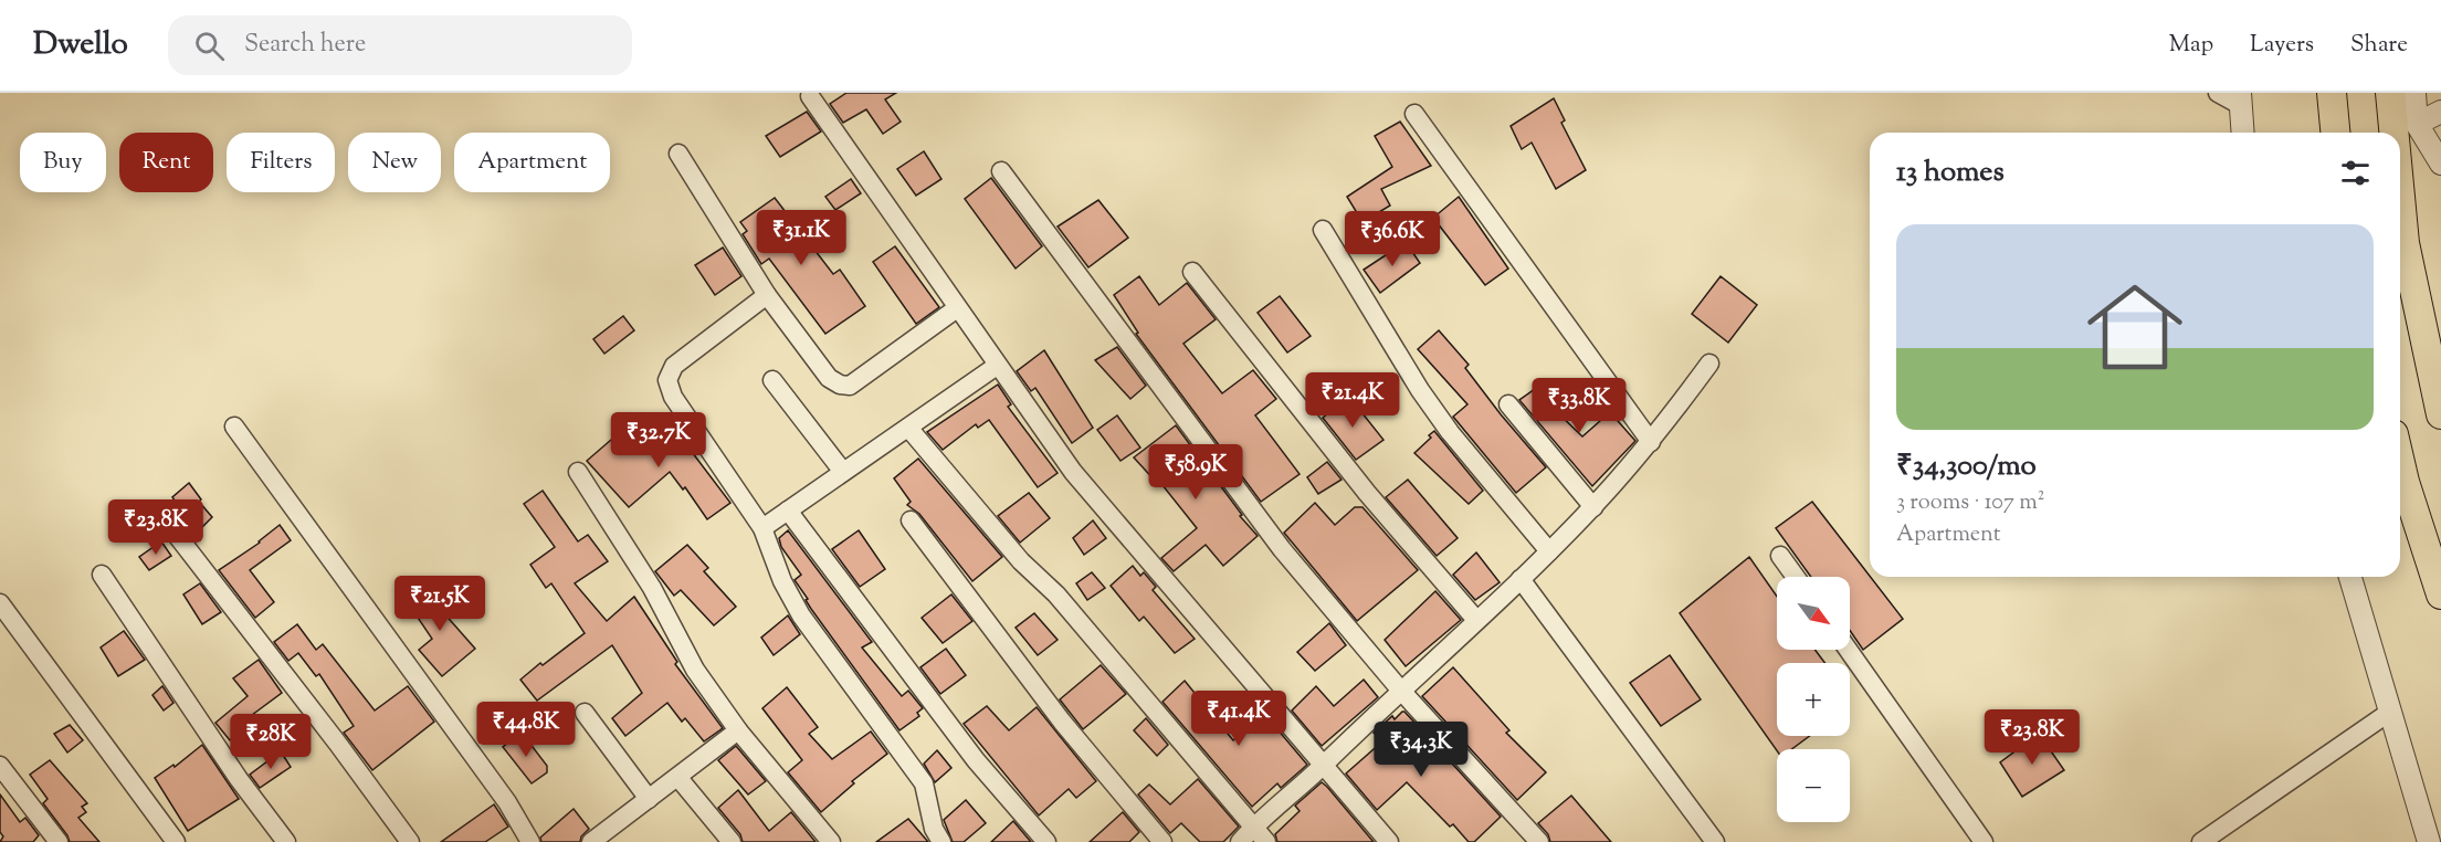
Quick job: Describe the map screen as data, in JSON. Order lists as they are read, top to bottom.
{
  "north": "bottom right",
  "page": {
    "header": "Dwello",
    "search": "Search here",
    "nav": ["Map", "Layers", "Share"],
    "chip": [
      "Buy",
      "Rent",
      "Filters",
      "New",
      "Apartment"
    ],
    "heading": "13 homes",
    "price": [
      "₹31.1K",
      "₹36.6K",
      "₹21.4K",
      "₹33.8K",
      "₹32.7K",
      "₹58.9K",
      "₹23.8K",
      "₹21.5K",
      "₹41.4K",
      "₹44.8K",
      "₹23.8K",
      "₹28K",
      "₹34.3K"
    ],
    "list": [
      {
        "name": "₹34,300/mo",
        "note": "3 rooms · 107 m² · Apartment"
      }
    ],
    "map_buttons": ["+", "−"]
  }
}
